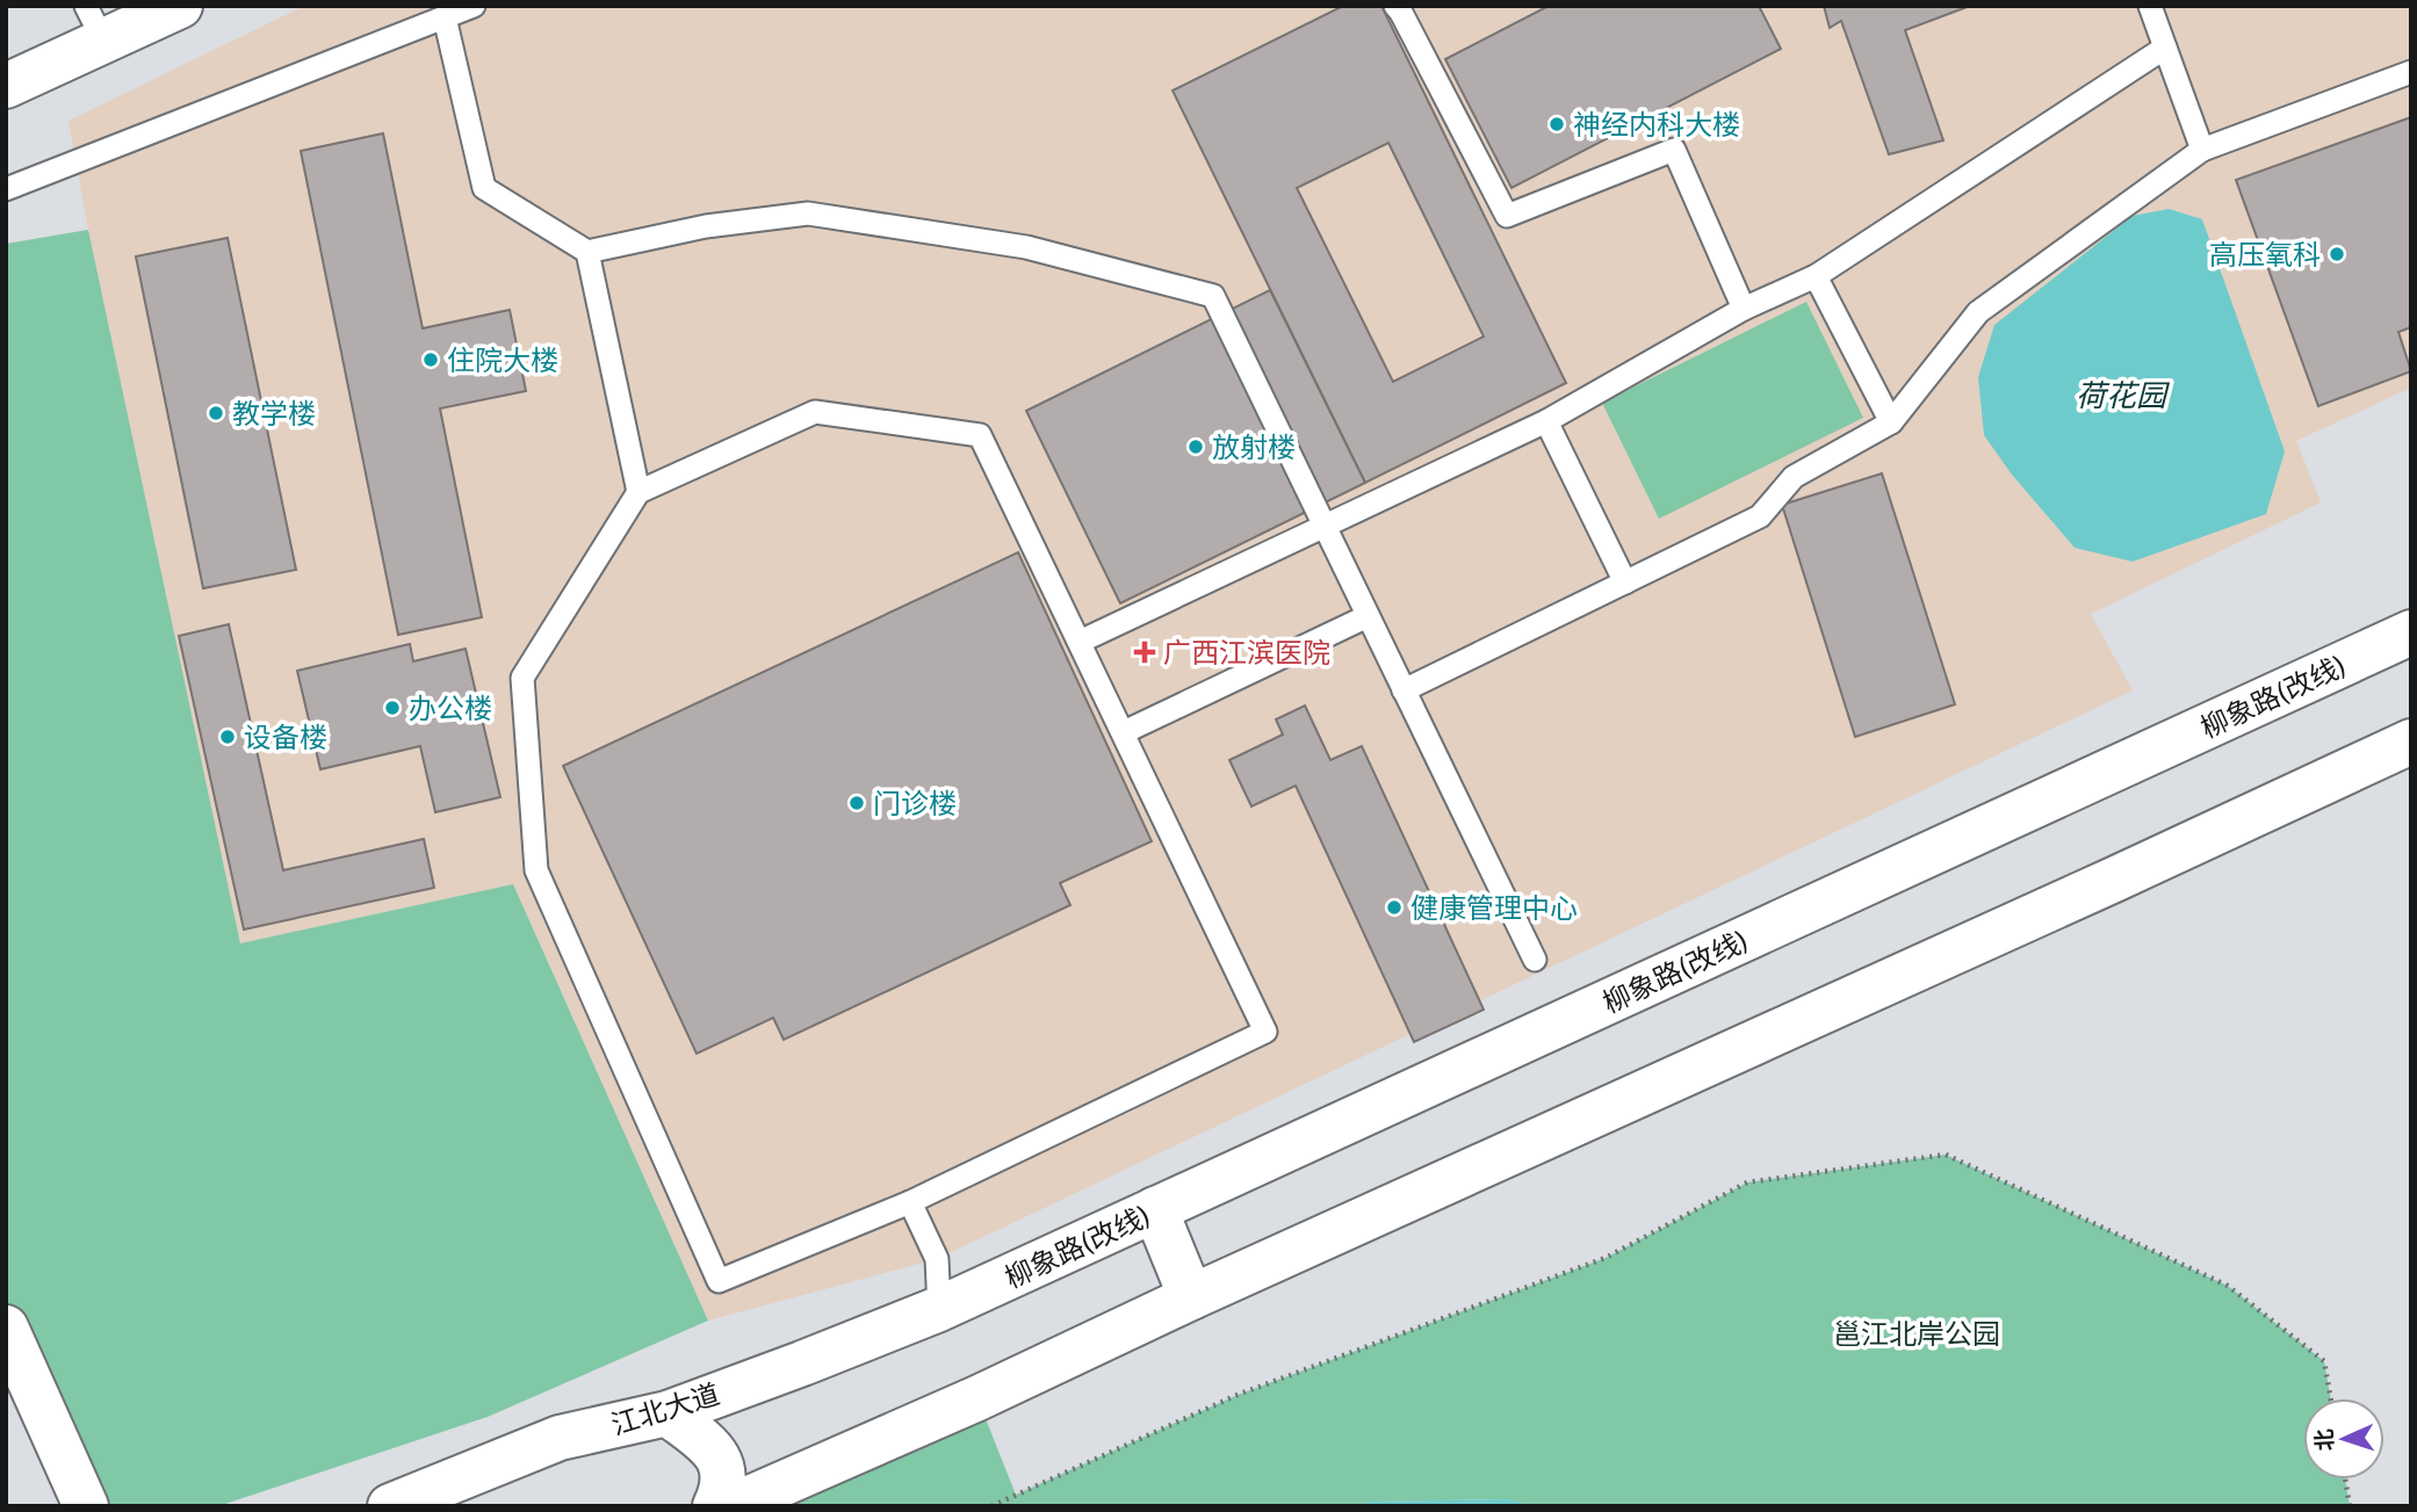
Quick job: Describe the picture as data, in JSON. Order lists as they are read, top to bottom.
{
  "streets": {
    "main road": ["柳象路(改线)", "江北大道"]
  },
  "crossings": [
    ["柳象路(改线)", "江北大道"]
  ],
  "water": ["荷花园"],
  "parks": ["邕江北岸公园"],
  "places": {
    "other": [
      "神经内科大楼",
      "高压氧科",
      "住院大楼",
      "教学楼",
      "放射楼",
      "办公楼",
      "设备楼",
      "门诊楼",
      "健康管理中心"
    ],
    "health": ["广西江滨医院"]
  },
  "north": "left"
}
